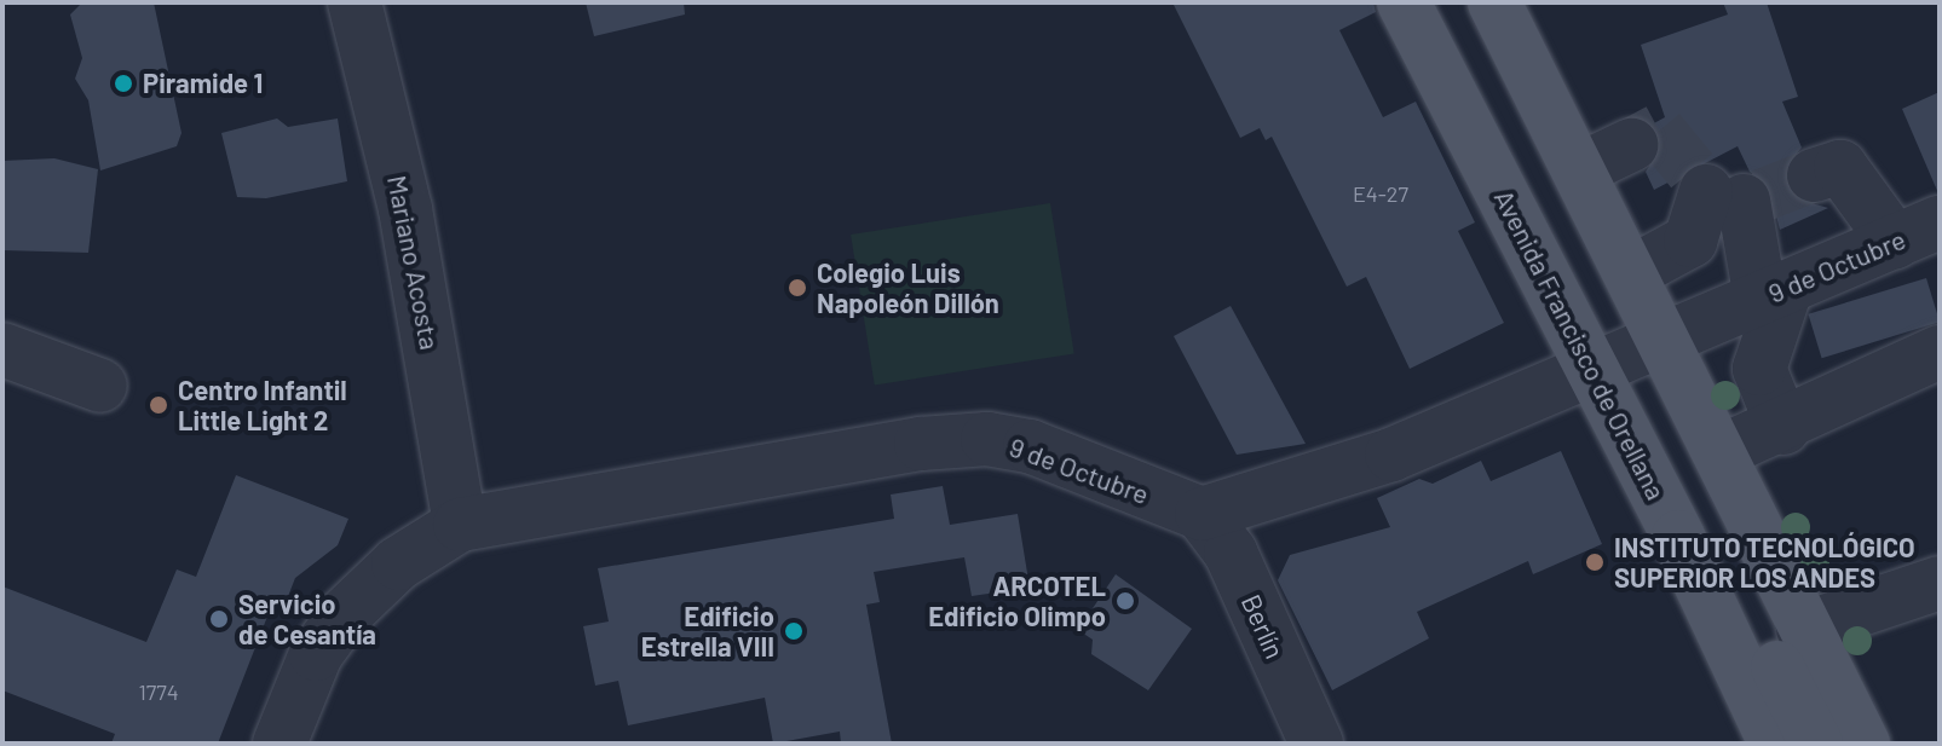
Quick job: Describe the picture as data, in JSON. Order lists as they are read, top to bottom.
{
  "streets": {
    "main road": ["Avenida Francisco de Orellana"],
    "street": ["Mariano Acosta", "9 de Octubre", "Berlín"]
  },
  "crossings": [
    ["Mariano Acosta", "9 de Octubre"],
    ["9 de Octubre", "Avenida Francisco de Orellana"],
    ["9 de Octubre", "Berlín"]
  ],
  "places": [
    "Piramide 1",
    "Colegio Luis Napoleón Dillón",
    "Centro Infantil Little Light 2",
    "INSTITUTO TECNOLÓGICO SUPERIOR LOS ANDES",
    "ARCOTEL Edificio Olimpo",
    "Servicio de Cesantía",
    "Edificio Estrella VIII"
  ],
  "house_numbers": ["E4-27", "1774"]
}
